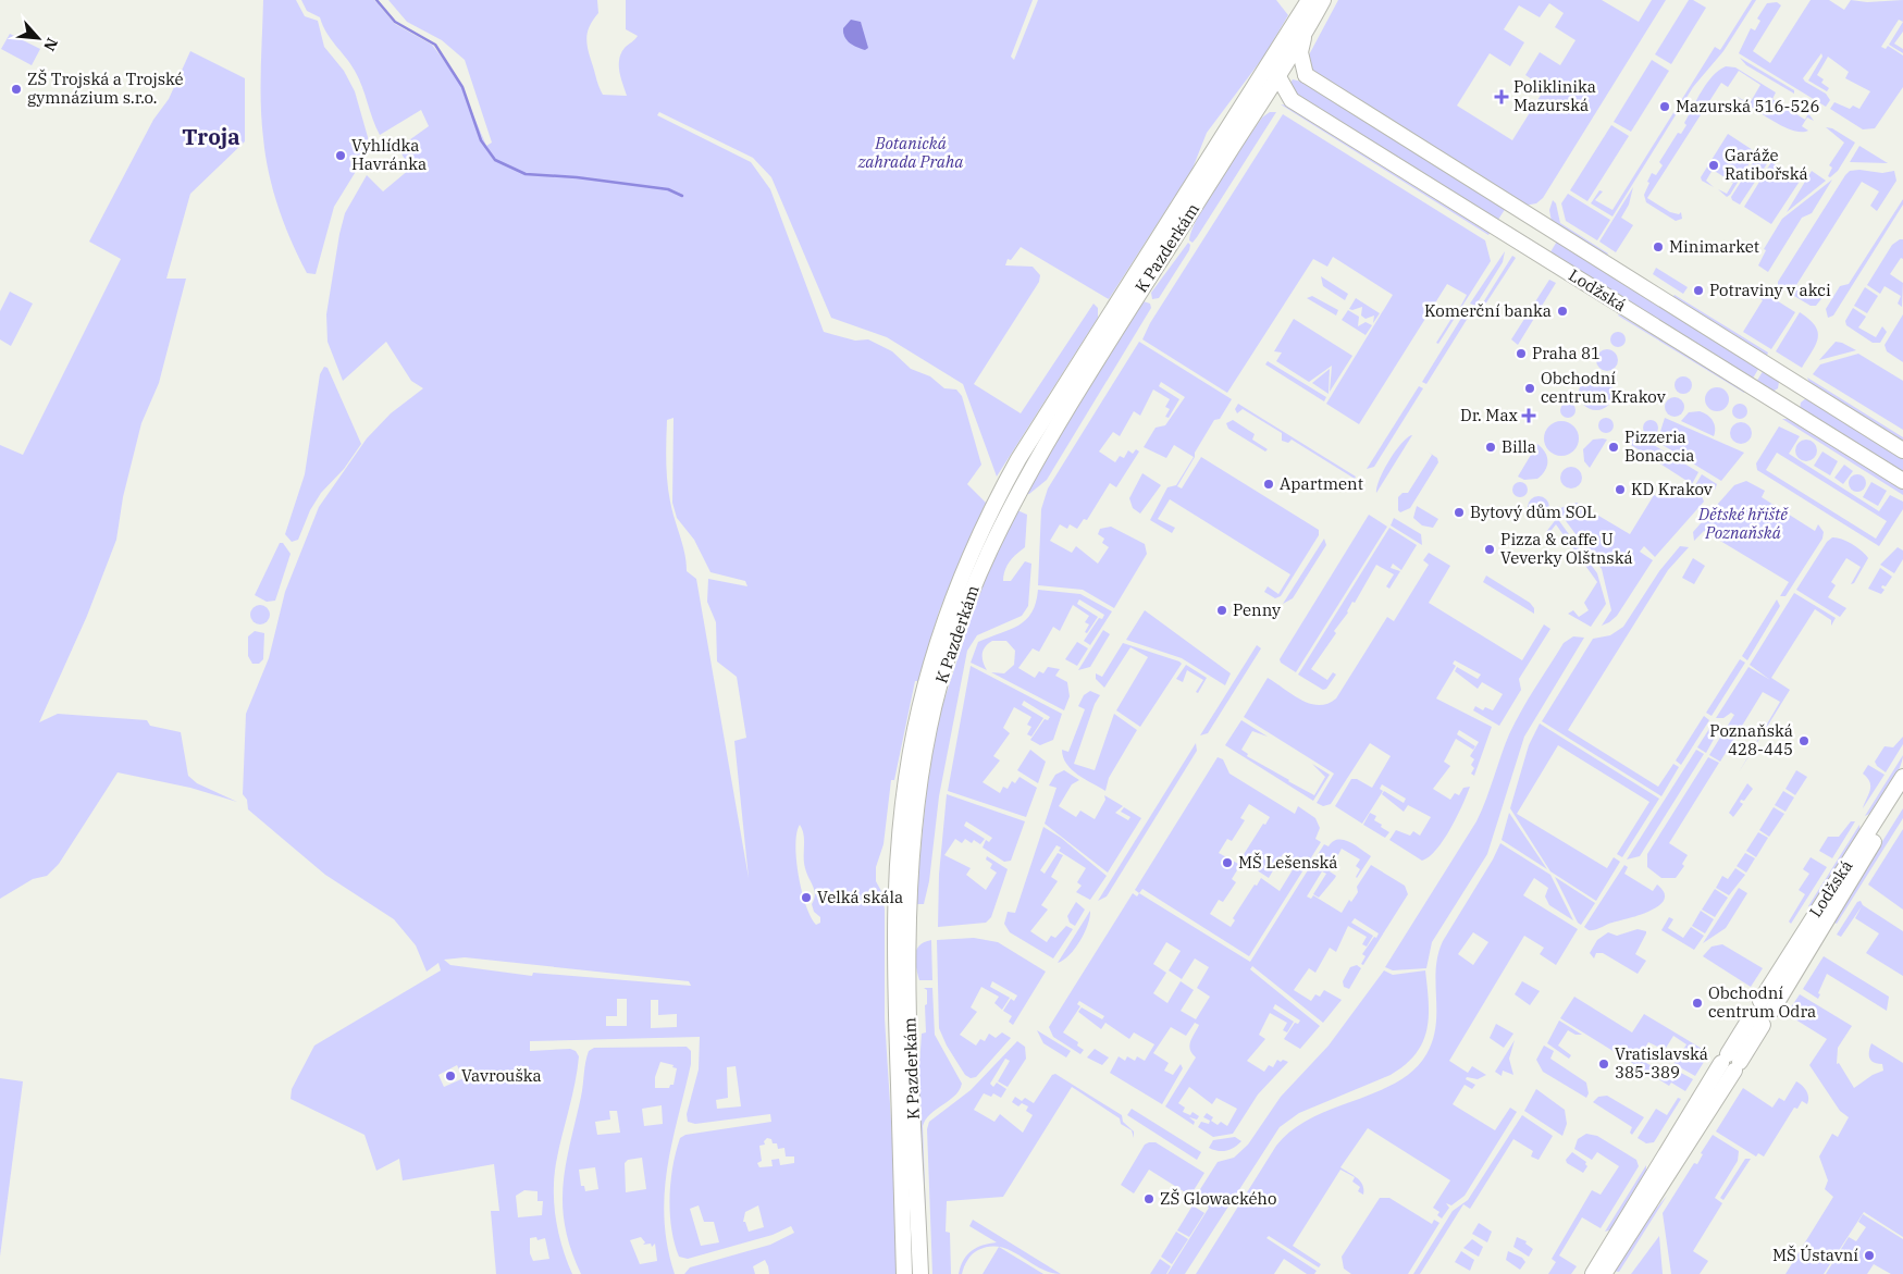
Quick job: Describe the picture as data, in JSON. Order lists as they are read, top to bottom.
{
  "streets": {
    "street": ["K Pazderkám", "Lodžská"]
  },
  "crossings": [
    ["K Pazderkám", "Lodžská"]
  ],
  "districts": ["Troja"],
  "parks": ["Botanická zahrada Praha", "Dětské hřiště Poznaňská"],
  "places": {
    "other": [
      "ZŠ Trojská a Trojské gymnázium s.r.o.",
      "Mazurská 516-526",
      "Vyhlídka Havránka",
      "Garáže Ratibořská",
      "Minimarket",
      "Potraviny v akci",
      "Komerční banka",
      "Praha 81",
      "Obchodní centrum Krakov",
      "Billa",
      "Pizzeria Bonaccia",
      "Apartment",
      "KD Krakov",
      "Bytový dům SOL",
      "Pizza & caffe U Veverky Olštnská",
      "Penny",
      "Poznaňská 428-445",
      "MŠ Lešenská",
      "Velká skála",
      "Obchodní centrum Odra",
      "Vratislavská 385-389",
      "Vavrouška",
      "ZŠ Glowackého",
      "MŠ Ústavní"
    ],
    "health": ["Poliklinika Mazurská", "Dr. Max"]
  },
  "north": "bottom right"
}
